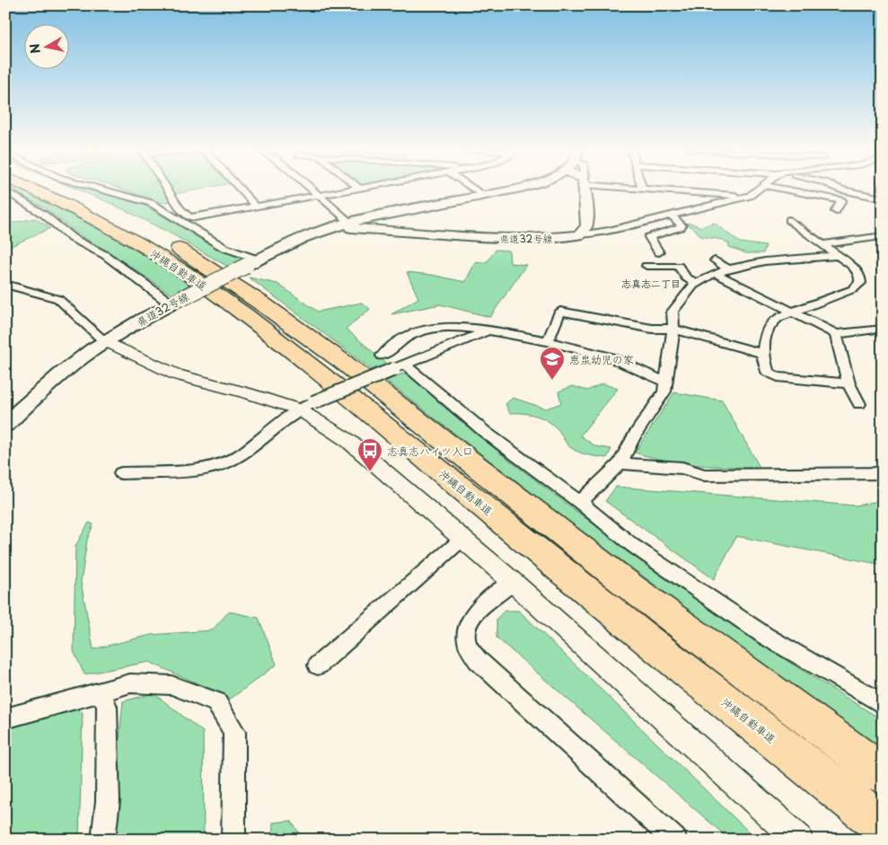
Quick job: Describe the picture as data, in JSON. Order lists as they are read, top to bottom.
{
  "streets": {
    "highway": ["沖縄自動車道"],
    "main road": ["県道32号線"]
  },
  "districts": ["志真志二丁目"],
  "places": {
    "school or university": ["恵泉幼児の家"],
    "bus stop": ["志真志ハイツ入口"]
  },
  "north": "left"
}
